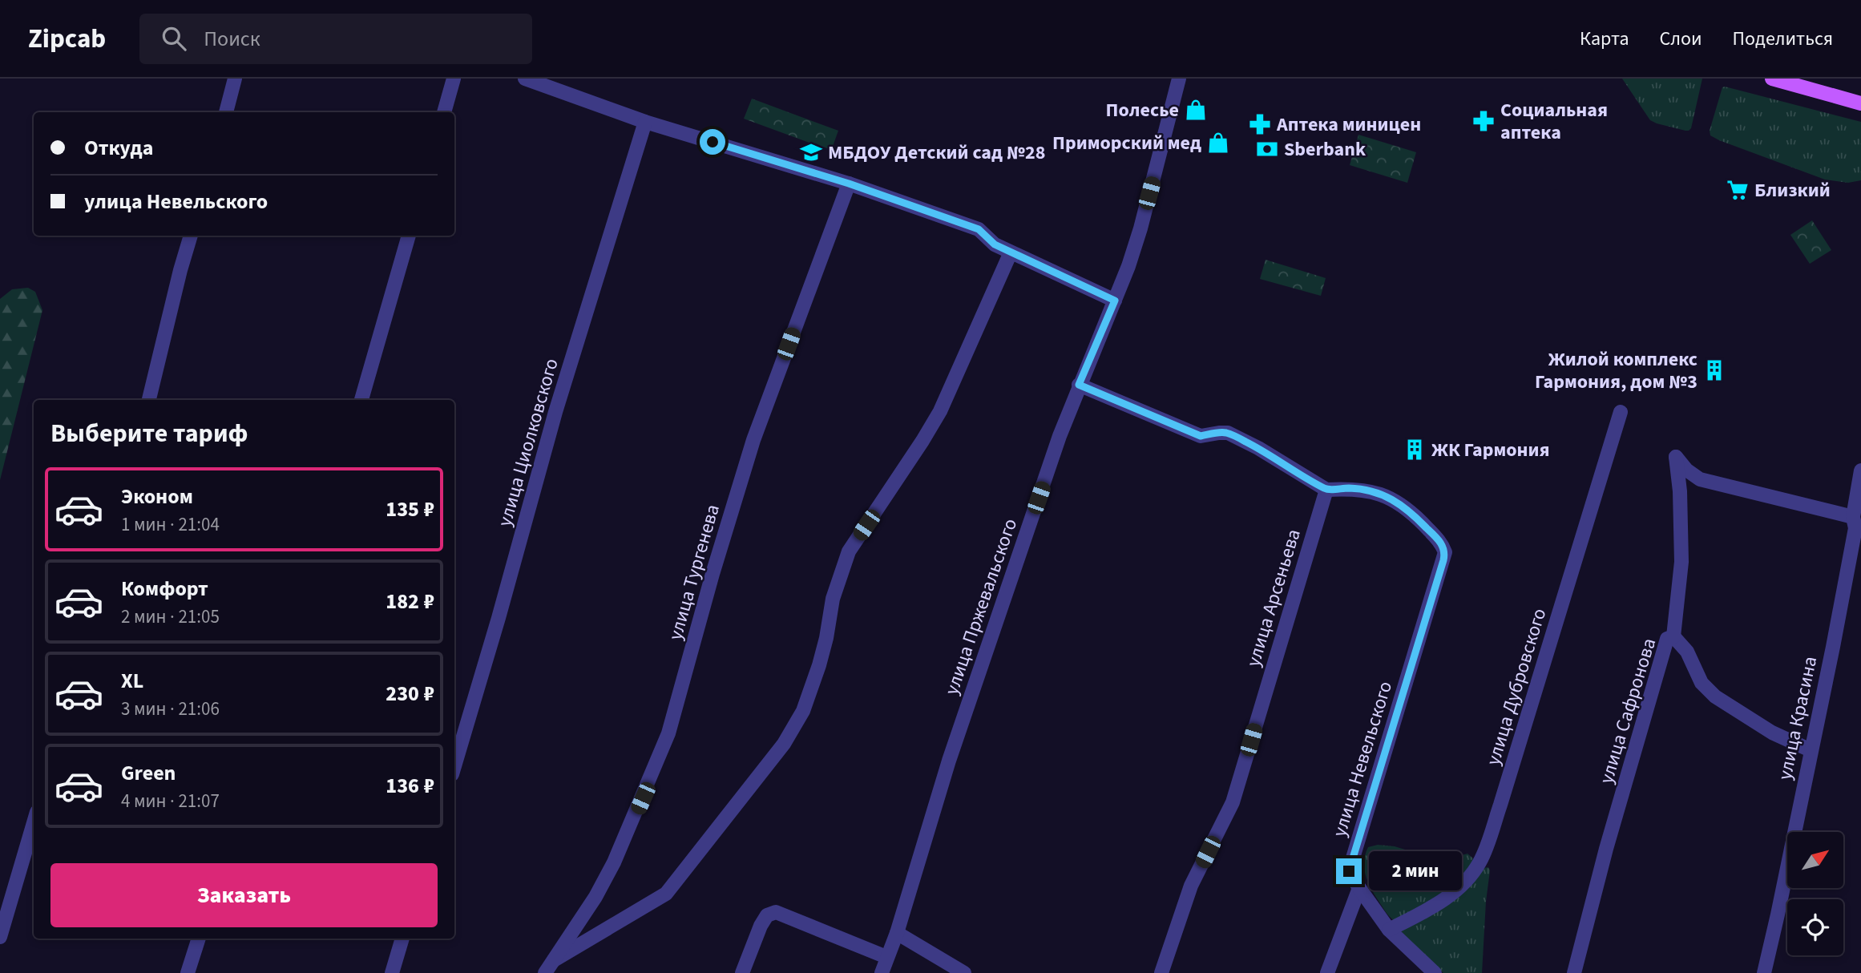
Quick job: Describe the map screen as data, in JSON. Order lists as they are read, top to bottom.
{
  "streets": {
    "street": [
      "улица Циолковского",
      "улица Тургенева",
      "улица Арсеньева",
      "улица Пржевальского",
      "улица Дубровского",
      "улица Сафронова",
      "улица Красина",
      "улица Невельского"
    ]
  },
  "crossings": [
    ["улица Арсеньева", "улица Невельского"],
    ["улица Дубровского", "улица Невельского"],
    ["улица Сафронова", "улица Красина"]
  ],
  "places": {
    "shop": ["Полесье", "Приморский мед"],
    "pharmacy": ["Социальная аптека", "Аптека миницен"],
    "bank": ["Sberbank"],
    "school or university": ["МБДОУ Детский сад №28"],
    "supermarket": ["Близкий"],
    "building": ["Жилой комплекс Гармония, дом №3", "ЖК Гармония"]
  },
  "north": "top right",
  "page": {
    "header": "Zipcab",
    "search": "Поиск",
    "nav": ["Карта", "Слои", "Поделиться"],
    "banner": ["Откуда", "улица Невельского"],
    "heading": "Выберите тариф",
    "list": [
      {
        "name": "Эконом",
        "note": "1 мин · 21:04",
        "value": "135 ₽"
      },
      {
        "name": "Комфорт",
        "note": "2 мин · 21:05",
        "value": "182 ₽"
      },
      {
        "name": "XL",
        "note": "3 мин · 21:06",
        "value": "230 ₽"
      },
      {
        "name": "Green",
        "note": "4 мин · 21:07",
        "value": "136 ₽"
      }
    ],
    "bubble": "2 мин",
    "buttons": "Заказать"
  }
}
